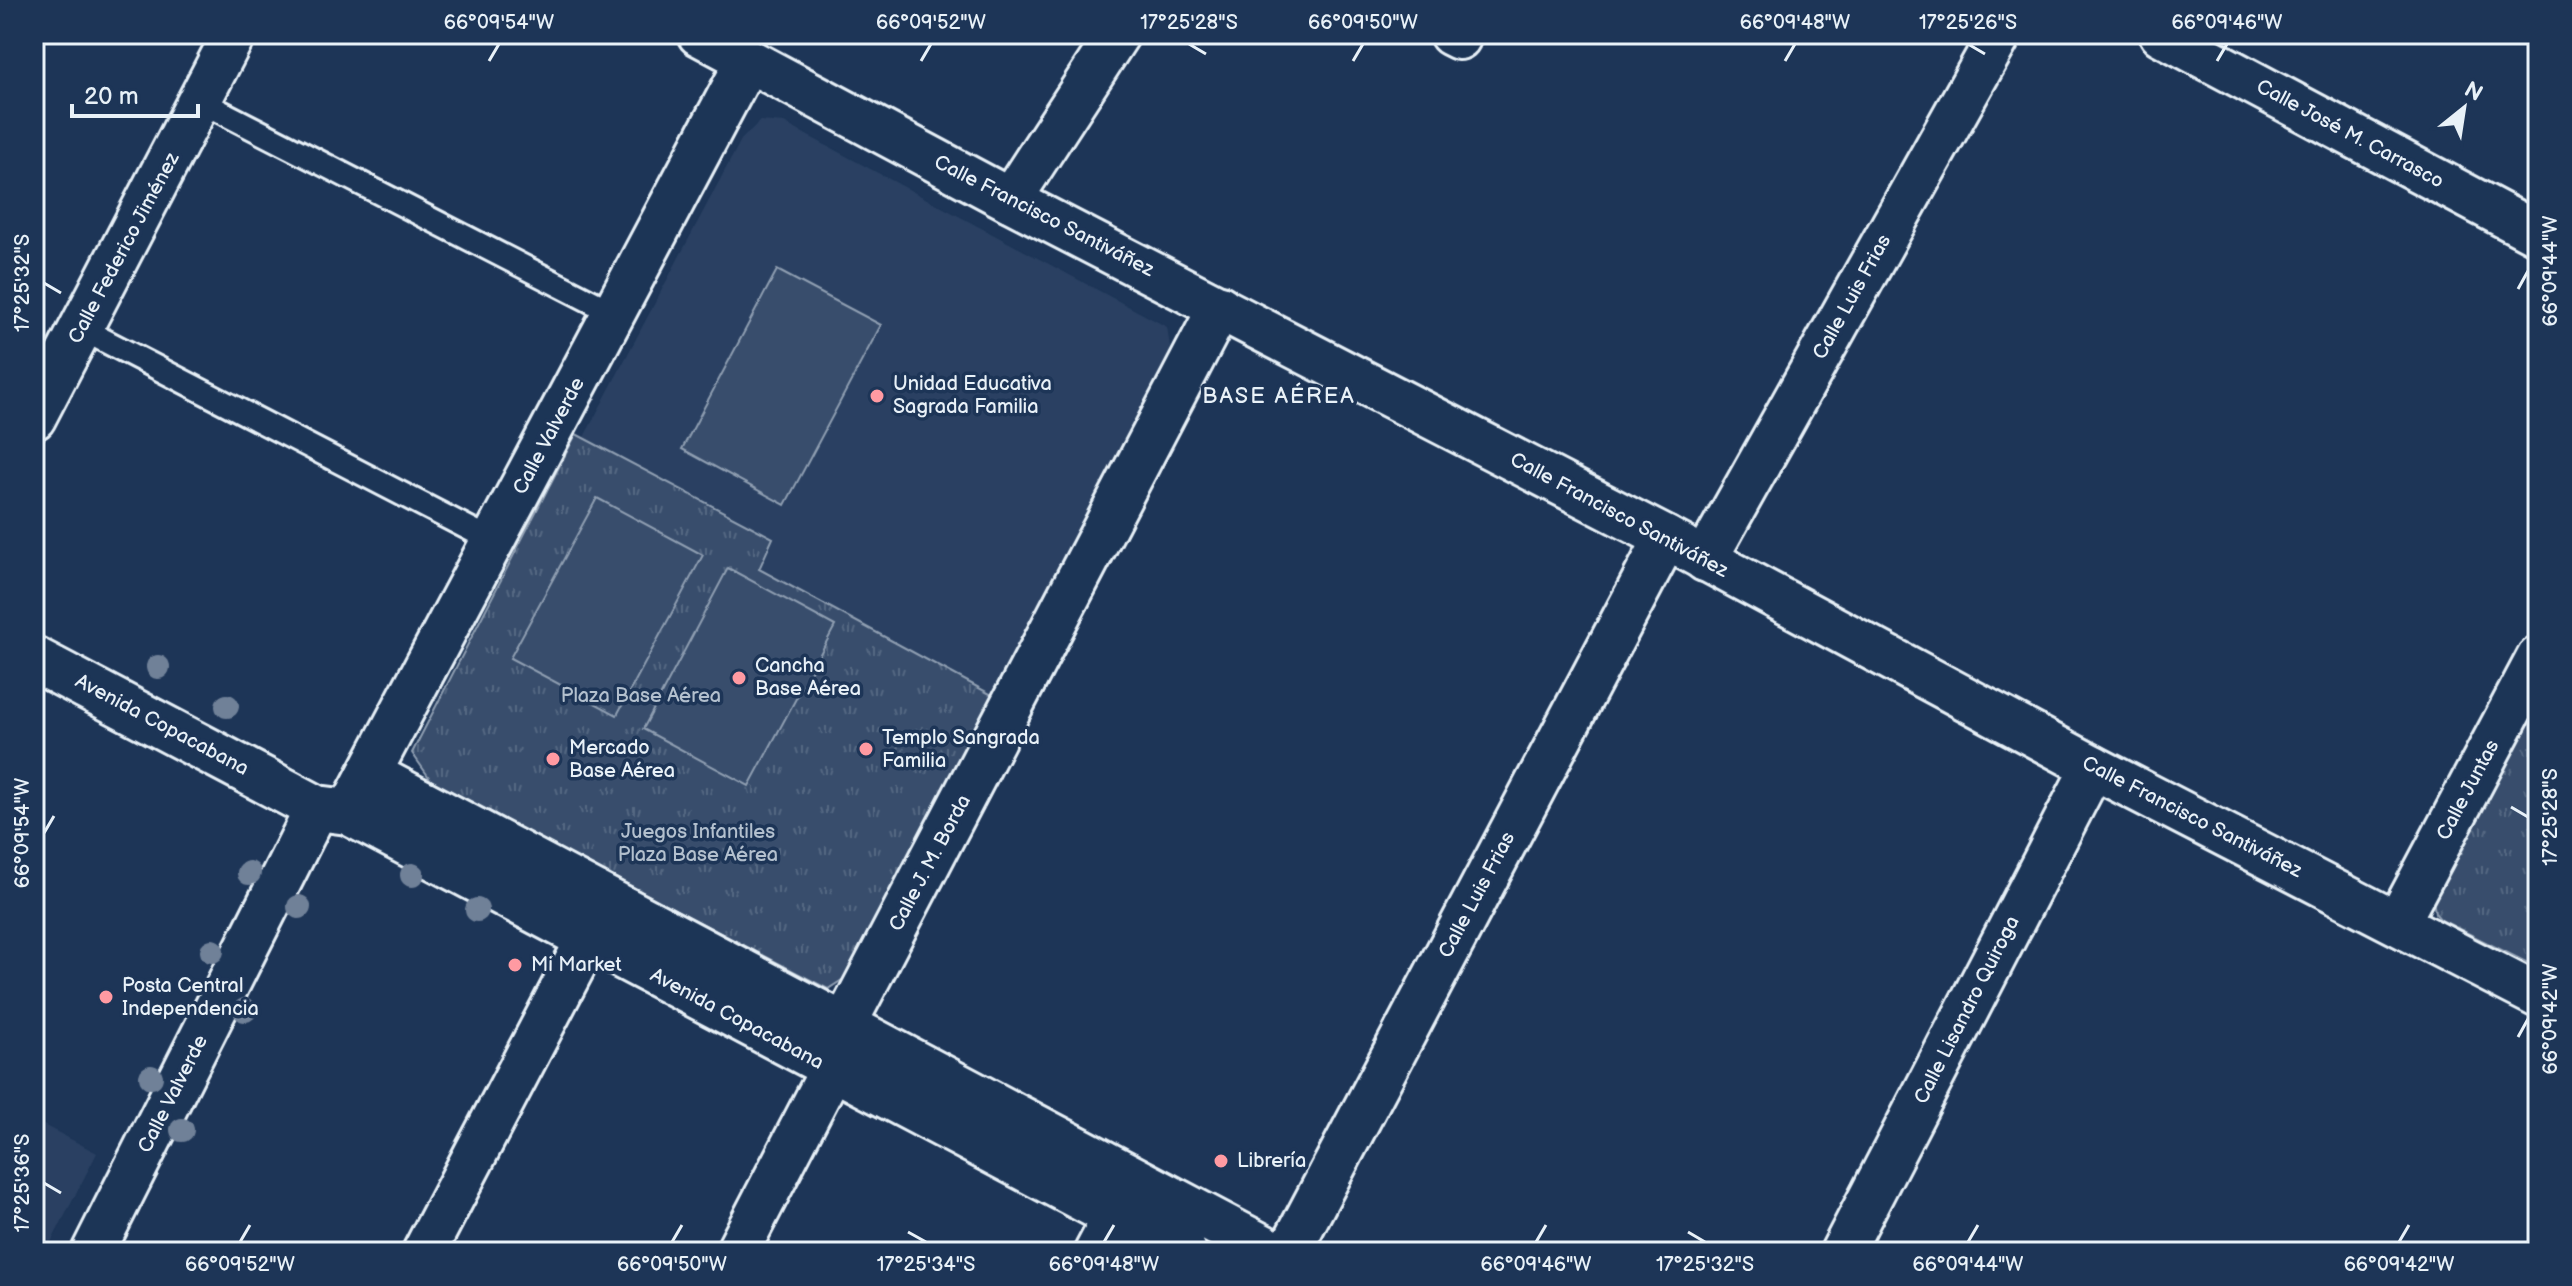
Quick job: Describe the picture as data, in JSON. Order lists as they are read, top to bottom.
{
  "streets": {
    "main road": ["Avenida Copacabana"],
    "street": [
      "Calle José M. Carrasco",
      "Calle Francisco Santiváñez",
      "Calle Federico Jiménez",
      "Calle Luis Frias",
      "Calle Valverde",
      "Calle Juntas",
      "Calle J. M. Borda",
      "Calle Lisandro Quiroga"
    ]
  },
  "crossings": [
    ["Calle Francisco Santiváñez", "Calle Luis Frias"],
    ["Calle Francisco Santiváñez", "Calle Valverde"],
    ["Calle Francisco Santiváñez", "Calle Juntas"],
    ["Calle Francisco Santiváñez", "Calle J. M. Borda"],
    ["Calle Francisco Santiváñez", "Calle Lisandro Quiroga"],
    ["Calle Valverde", "Avenida Copacabana"],
    ["Avenida Copacabana", "Calle J. M. Borda"]
  ],
  "districts": ["BASE AÉREA"],
  "parks": ["Plaza Base Aérea", "Juegos Infantiles Plaza Base Aérea"],
  "places": [
    "Unidad Educativa Sagrada Familia",
    "Cancha Base Aérea",
    "Templo Sangrada Familia",
    "Mercado Base Aérea",
    "Mi Market",
    "Posta Central Independencia",
    "Librería"
  ],
  "scale_bar": "20 m",
  "north": "top right",
  "coordinates": [
    "66°09'54\"W",
    "66°09'52\"W",
    "17°25'28\"S",
    "66°09'50\"W",
    "66°09'48\"W",
    "17°25'26\"S",
    "66°09'46\"W",
    "66°09'44\"W",
    "17°25'32\"S",
    "66°09'42\"W",
    "17°25'36\"S",
    "17°25'34\"S"
  ]
}
